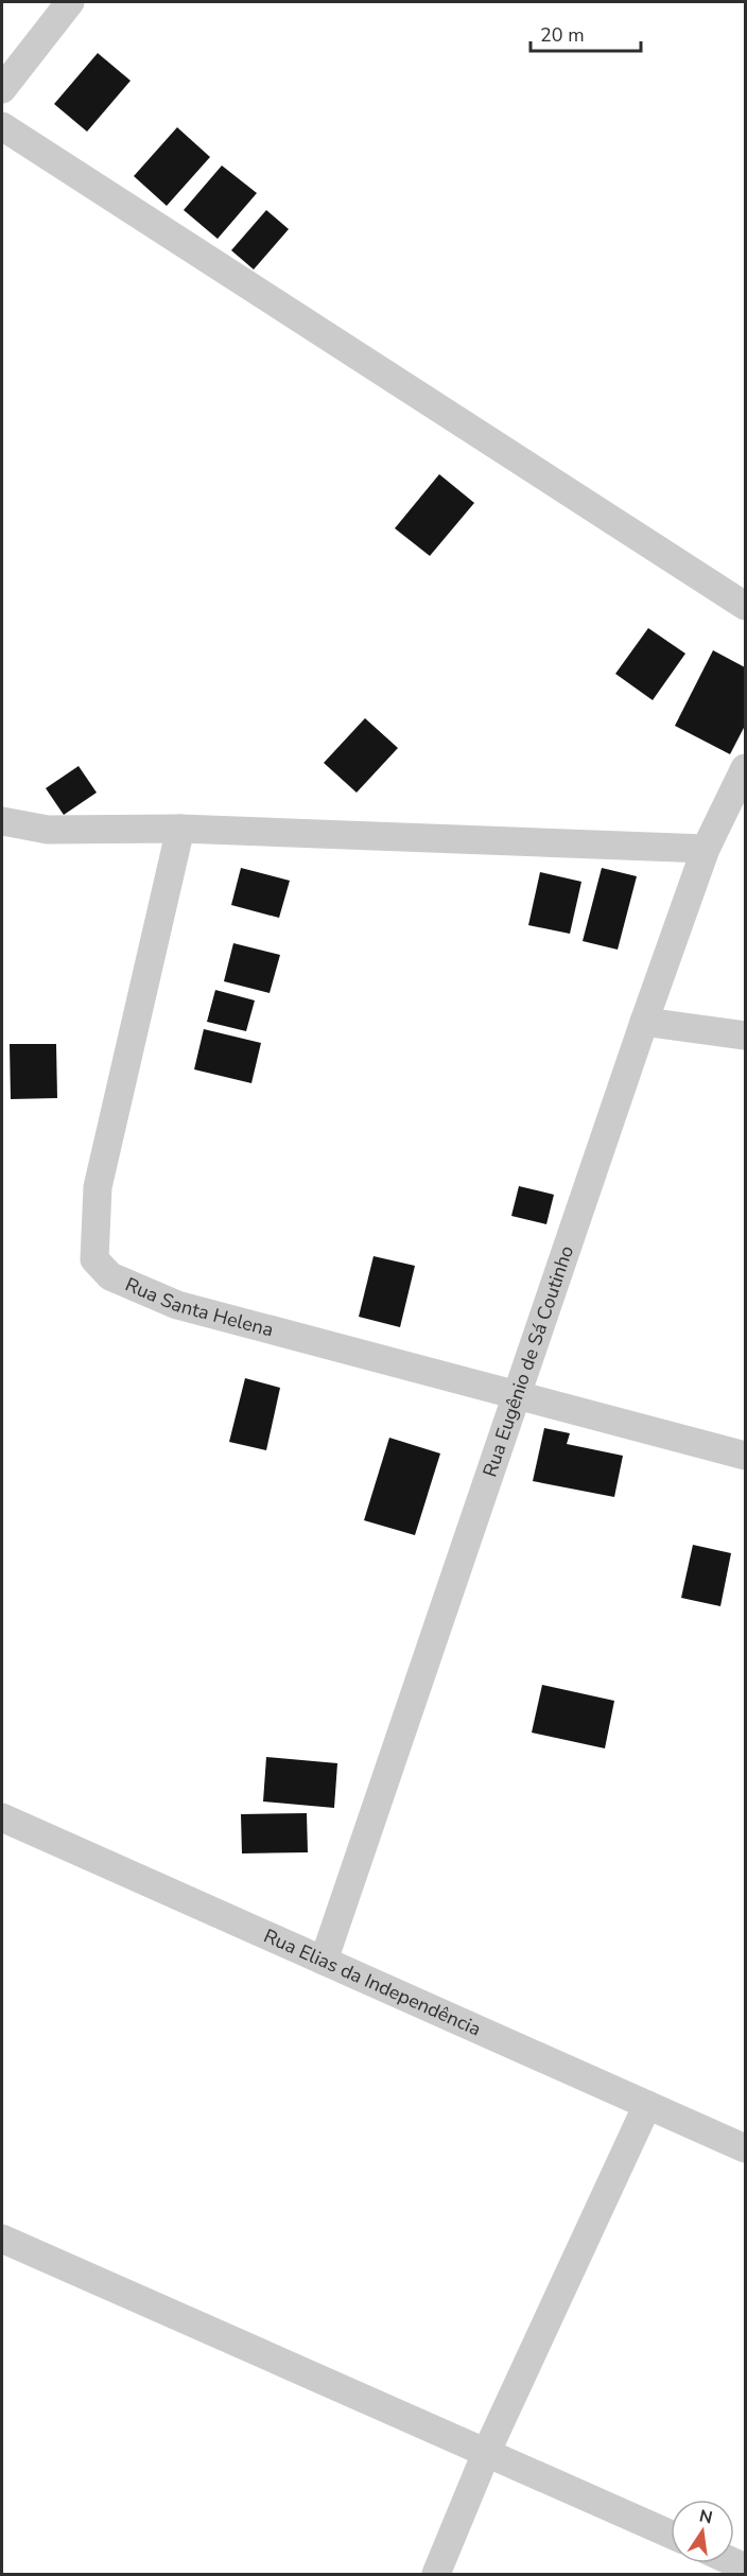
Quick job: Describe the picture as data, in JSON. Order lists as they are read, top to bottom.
{
  "streets": {
    "street": ["Rua Santa Helena", "Rua Eugênio de Sá Coutinho", "Rua Elias da Independência"]
  },
  "crossings": [
    ["Rua Santa Helena", "Rua Eugênio de Sá Coutinho"],
    ["Rua Eugênio de Sá Coutinho", "Rua Elias da Independência"]
  ],
  "scale_bar": "20 m",
  "north": "top"
}
